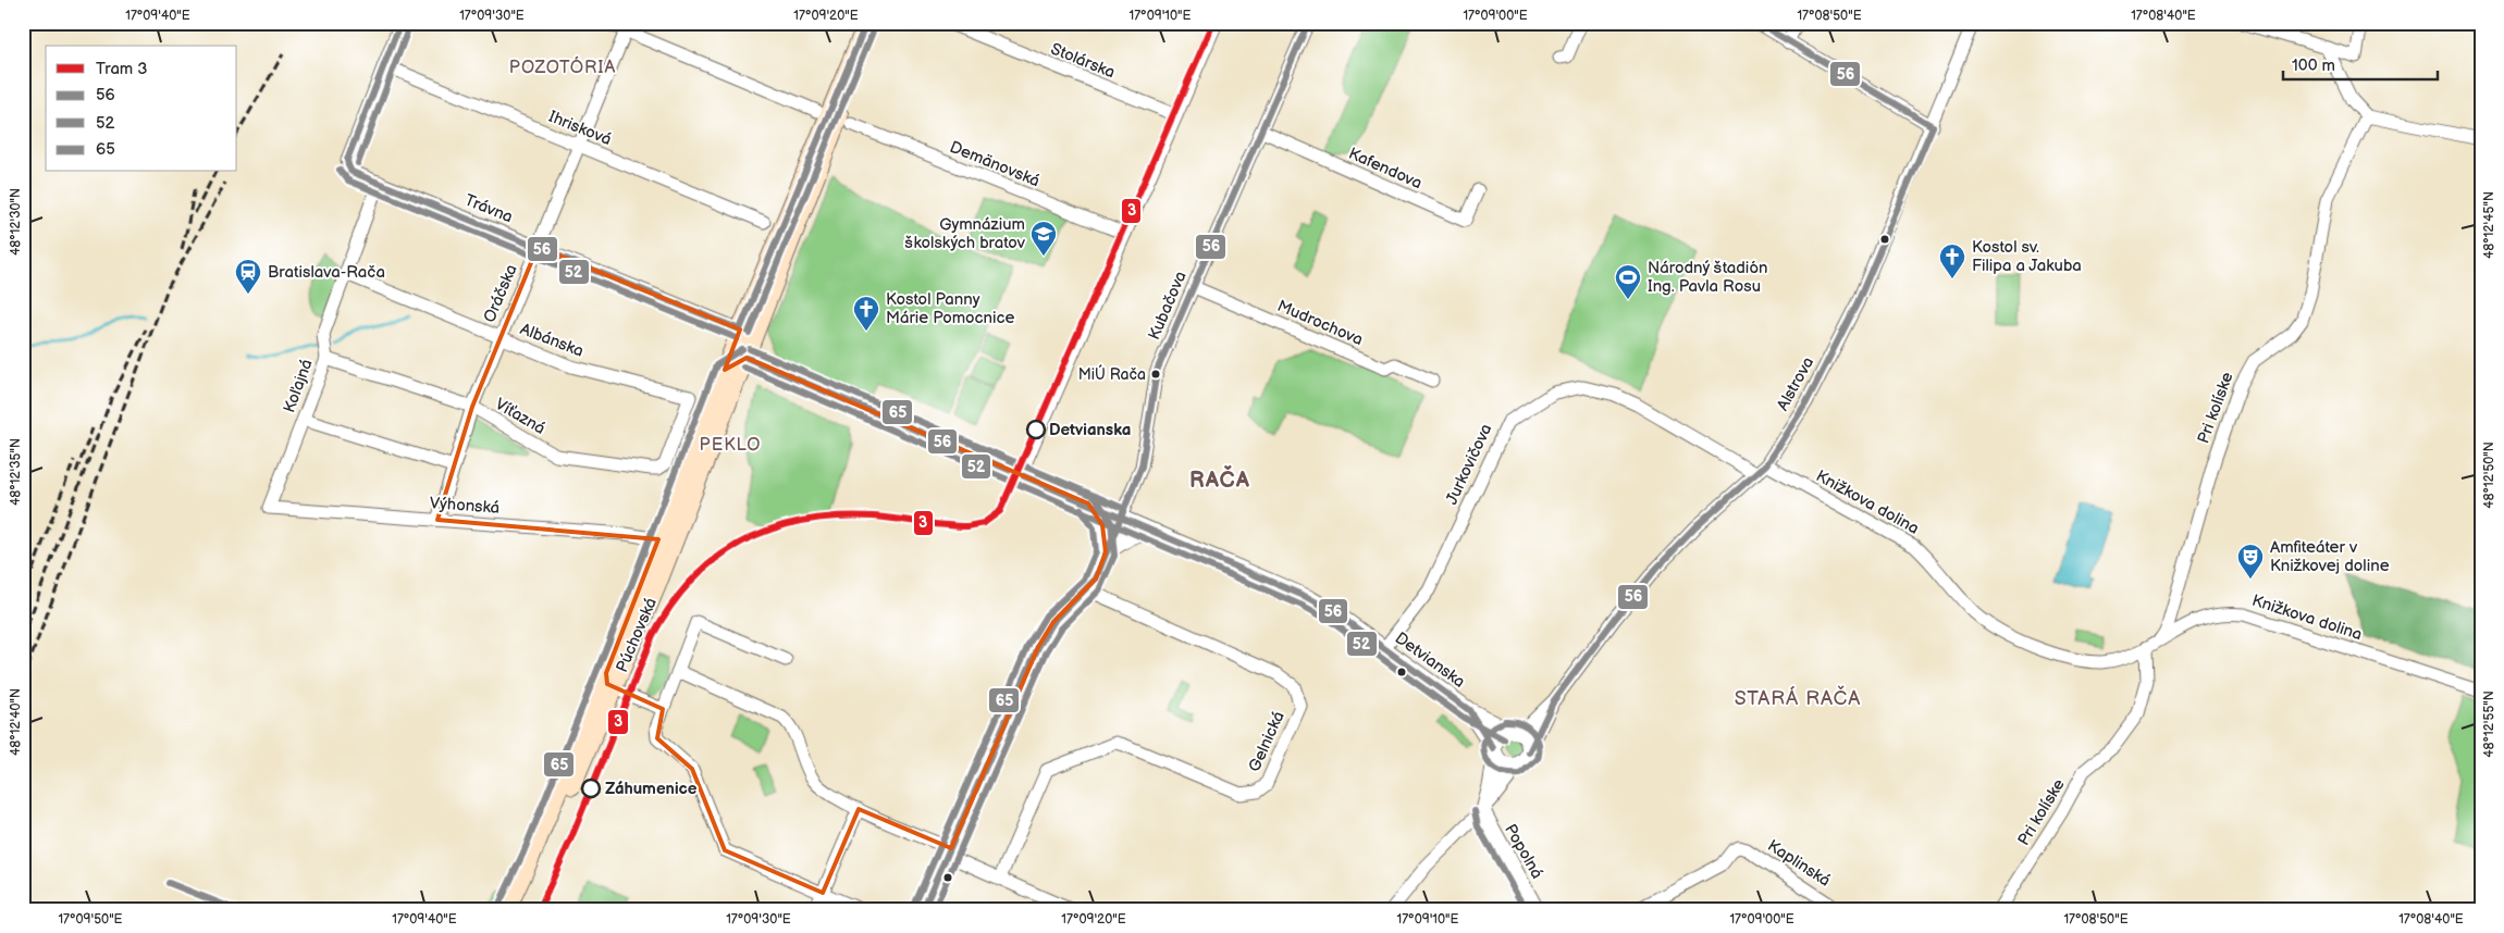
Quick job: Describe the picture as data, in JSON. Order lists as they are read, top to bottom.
{
  "streets": {
    "main road": ["Púchovská"],
    "street": [
      "Stolárska",
      "Ihrisková",
      "Demänovská",
      "Kafendova",
      "Trávna",
      "Oráčska",
      "Kubačova",
      "Mudrochova",
      "Albánska",
      "Alstrova",
      "Koľajná",
      "Pri kolíske",
      "Víťazná",
      "Jurkovičova",
      "Knižkova dolina",
      "Výhonská",
      "Detvianska",
      "Gelnická",
      "Popolná",
      "Kaplinská"
    ]
  },
  "crossings": [
    ["Ihrisková", "Trávna"],
    ["Ihrisková", "Oráčska"],
    ["Kafendova", "Kubačova"],
    ["Trávna", "Oráčska"],
    ["Trávna", "Koľajná"],
    ["Trávna", "Púchovská"],
    ["Oráčska", "Albánska"],
    ["Oráčska", "Víťazná"],
    ["Oráčska", "Výhonská"],
    ["Kubačova", "Mudrochova"],
    ["Kubačova", "Detvianska"],
    ["Kubačova", "Gelnická"],
    ["Albánska", "Koľajná"],
    ["Albánska", "Víťazná"],
    ["Alstrova", "Jurkovičova"],
    ["Alstrova", "Knižkova dolina"],
    ["Alstrova", "Detvianska"],
    ["Koľajná", "Víťazná"],
    ["Koľajná", "Výhonská"],
    ["Pri kolíske", "Knižkova dolina"],
    ["Jurkovičova", "Detvianska"],
    ["Výhonská", "Púchovská"],
    ["Púchovská", "Detvianska"]
  ],
  "districts": [
    "POZOTÓRIA",
    "PEKLO",
    "RAČA",
    "STARÁ RAČA"
  ],
  "places": {
    "school or university": ["Gymnázium školských bratov"],
    "church": ["Kostol sv. Filipa a Jakuba", "Kostol Panny Márie Pomocnice"],
    "station": ["Bratislava-Rača"],
    "sports": ["Národný štadión Ing. Pavla Rosu"],
    "other": ["MiÚ Rača", "Detvianska", "Záhumenice"],
    "theatre": ["Amfiteáter v Knižkovej doline"]
  },
  "lines": [
    "tram line 3",
    "transit line 56",
    "transit line 52",
    "transit line 65"
  ],
  "legend": [
    "Tram 3",
    "56",
    "52",
    "65"
  ],
  "scale_bar": "100 m",
  "coordinates": [
    "17°09'40\"E",
    "17°09'30\"E",
    "17°09'20\"E",
    "17°09'10\"E",
    "17°09'00\"E",
    "17°08'50\"E",
    "17°08'40\"E",
    "48°12'30\"N",
    "48°12'45\"N",
    "48°12'35\"N",
    "48°12'50\"N",
    "48°12'40\"N",
    "48°12'55\"N",
    "17°09'50\"E"
  ]
}
